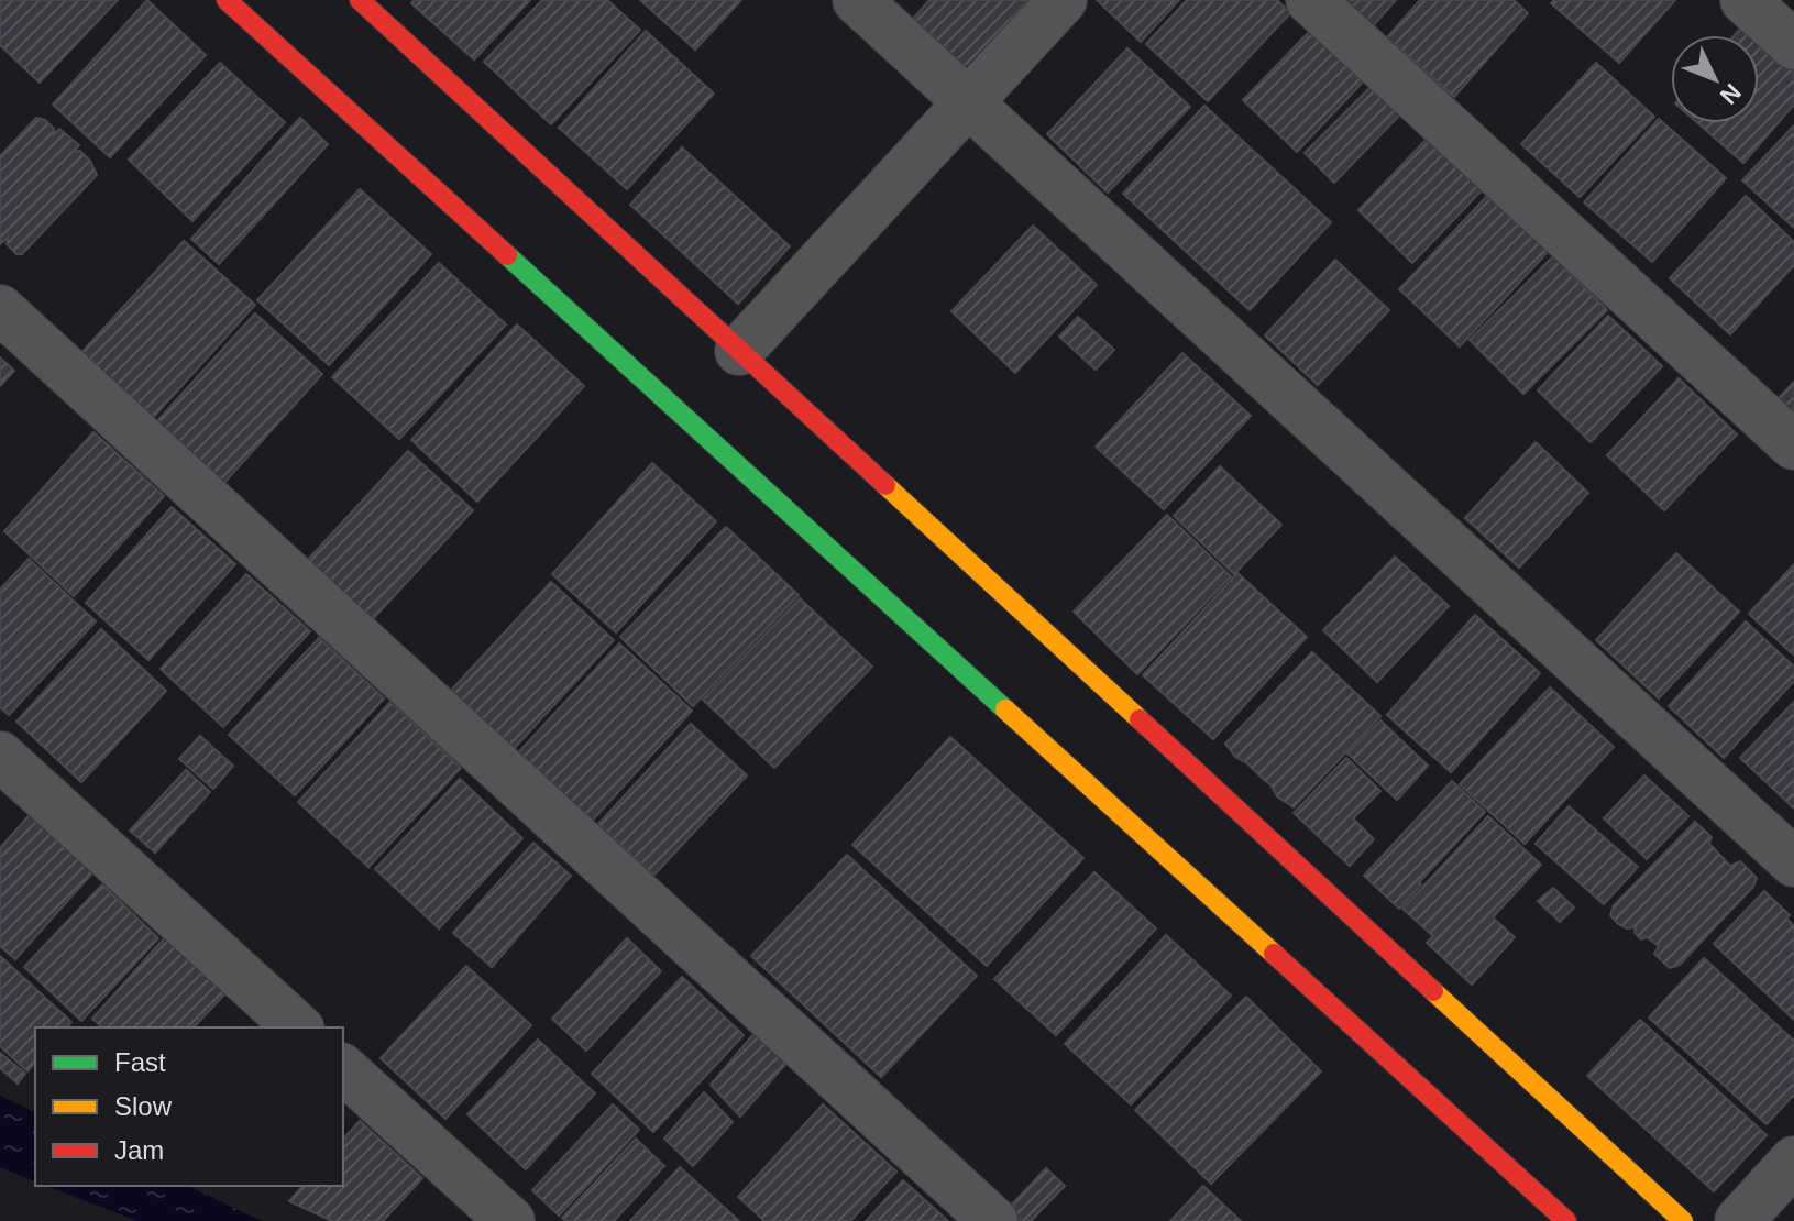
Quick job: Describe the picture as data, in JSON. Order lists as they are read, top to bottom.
{
  "legend": ["Fast", "Slow", "Jam"],
  "north": "bottom right"
}
